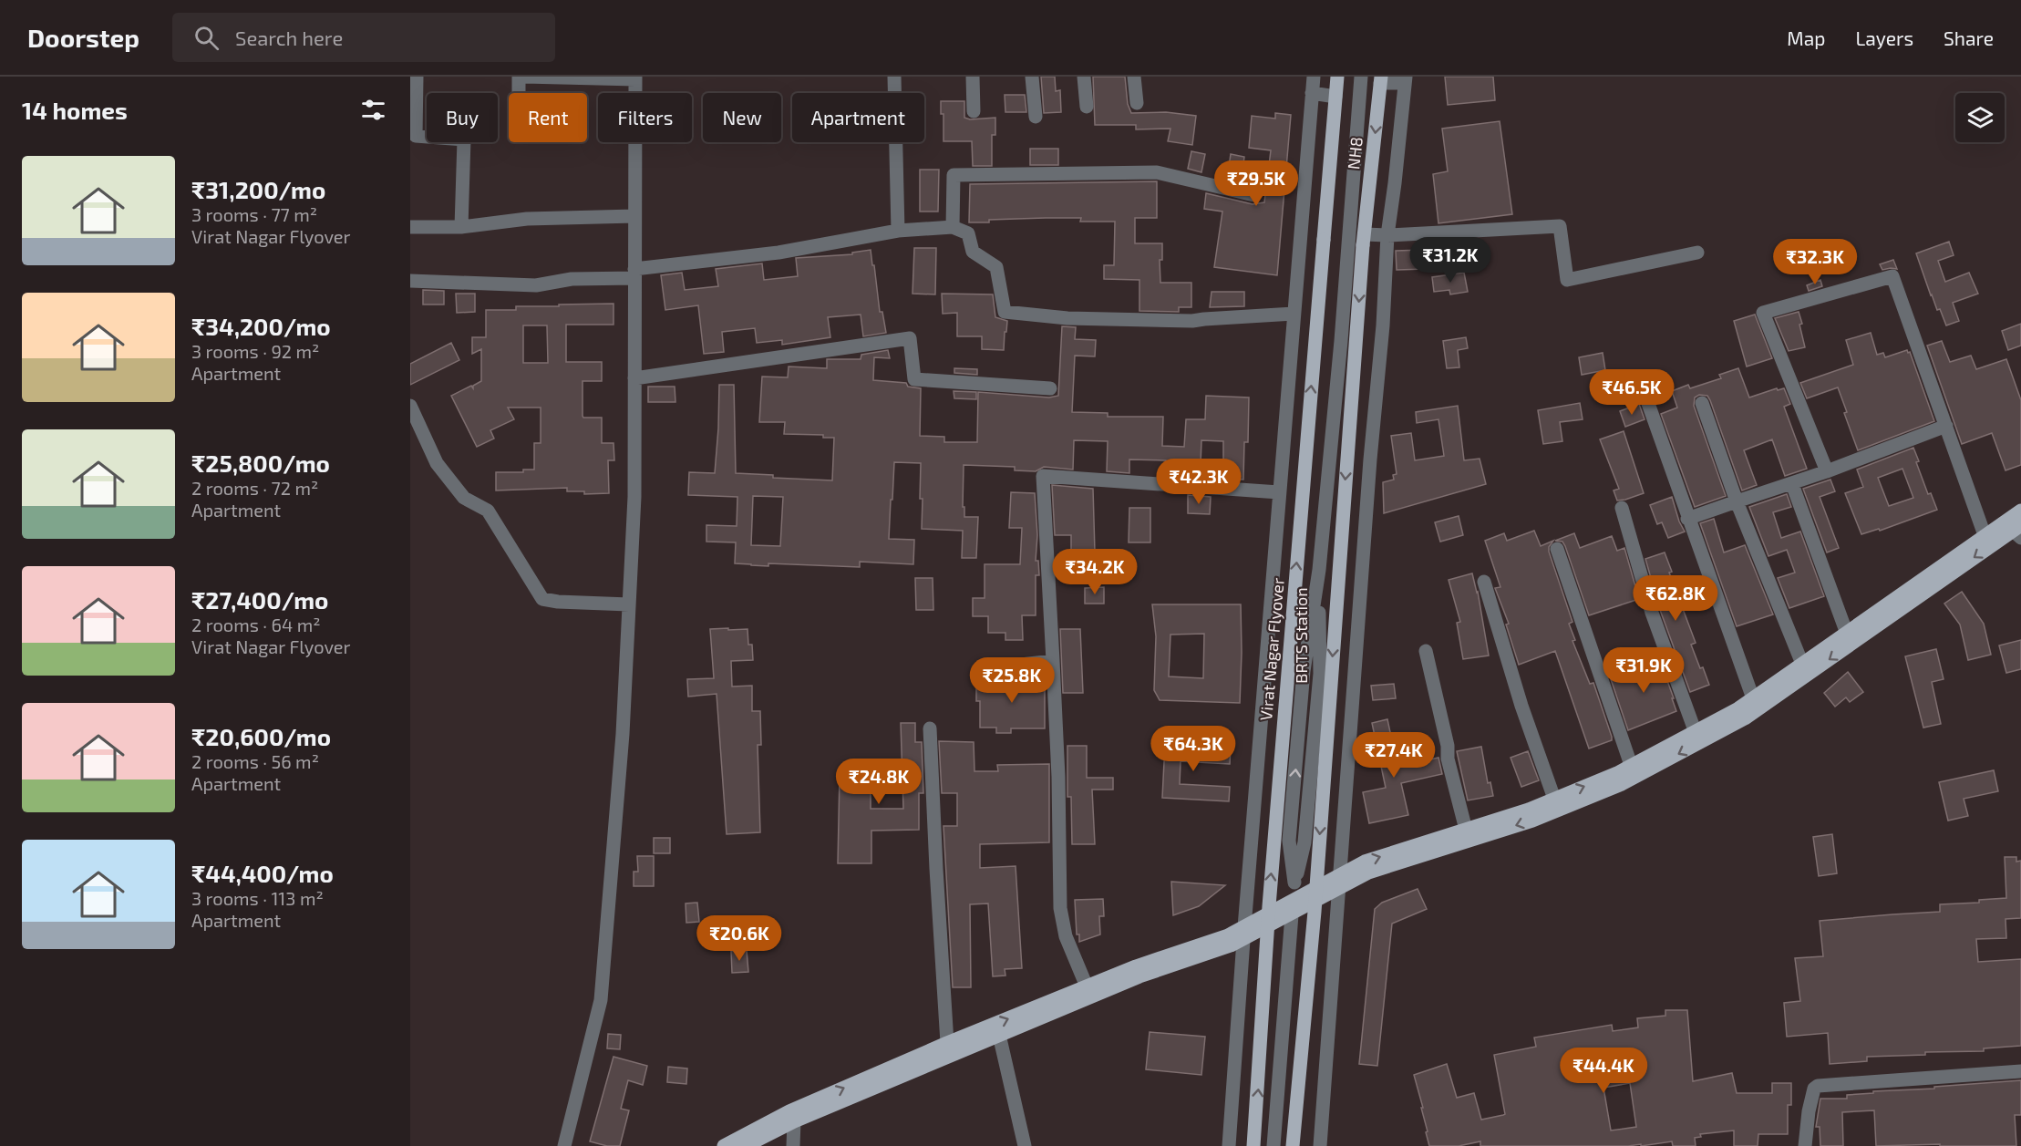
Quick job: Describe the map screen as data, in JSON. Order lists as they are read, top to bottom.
{
  "streets": {
    "main road": ["NH8", "Virat Nagar Flyover"],
    "street": ["BRTS Station"]
  },
  "crossings": [
    ["NH8", "Virat Nagar Flyover"]
  ],
  "page": {
    "header": "Doorstep",
    "search": "Search here",
    "nav": ["Map", "Layers", "Share"],
    "heading": "14 homes",
    "chip": [
      "Buy",
      "Rent",
      "Filters",
      "New",
      "Apartment"
    ],
    "list": [
      {
        "name": "₹31,200/mo",
        "note": "3 rooms · 77 m² · Virat Nagar Flyover"
      },
      {
        "name": "₹34,200/mo",
        "note": "3 rooms · 92 m² · Apartment"
      },
      {
        "name": "₹25,800/mo",
        "note": "2 rooms · 72 m² · Apartment"
      },
      {
        "name": "₹27,400/mo",
        "note": "2 rooms · 64 m² · Virat Nagar Flyover"
      },
      {
        "name": "₹20,600/mo",
        "note": "2 rooms · 56 m² · Apartment"
      },
      {
        "name": "₹44,400/mo",
        "note": "3 rooms · 113 m² · Apartment"
      }
    ],
    "price": [
      "₹29.5K",
      "₹31.2K",
      "₹32.3K",
      "₹46.5K",
      "₹42.3K",
      "₹34.2K",
      "₹62.8K",
      "₹31.9K",
      "₹25.8K",
      "₹64.3K",
      "₹27.4K",
      "₹24.8K",
      "₹20.6K",
      "₹44.4K"
    ]
  }
}
